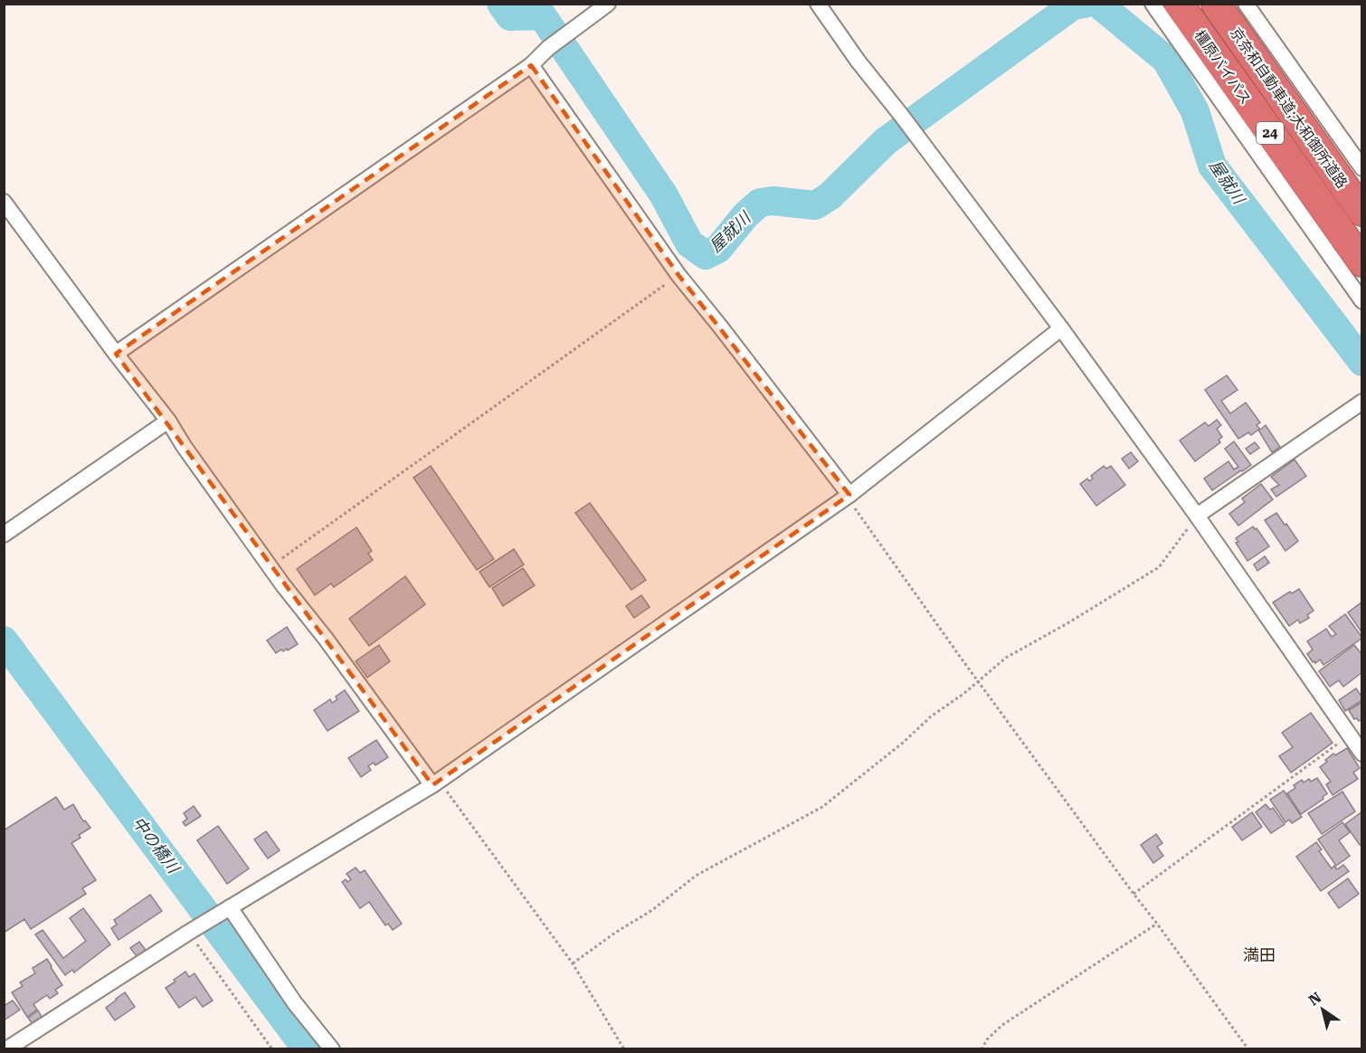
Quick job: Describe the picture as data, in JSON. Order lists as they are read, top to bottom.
{
  "streets": {
    "highway": ["橿原バイパス", "京奈和自動車道;大和御所道路", "24"]
  },
  "districts": ["満田"],
  "water": ["屋就川", "中の橋川"],
  "north": "top left"
}
